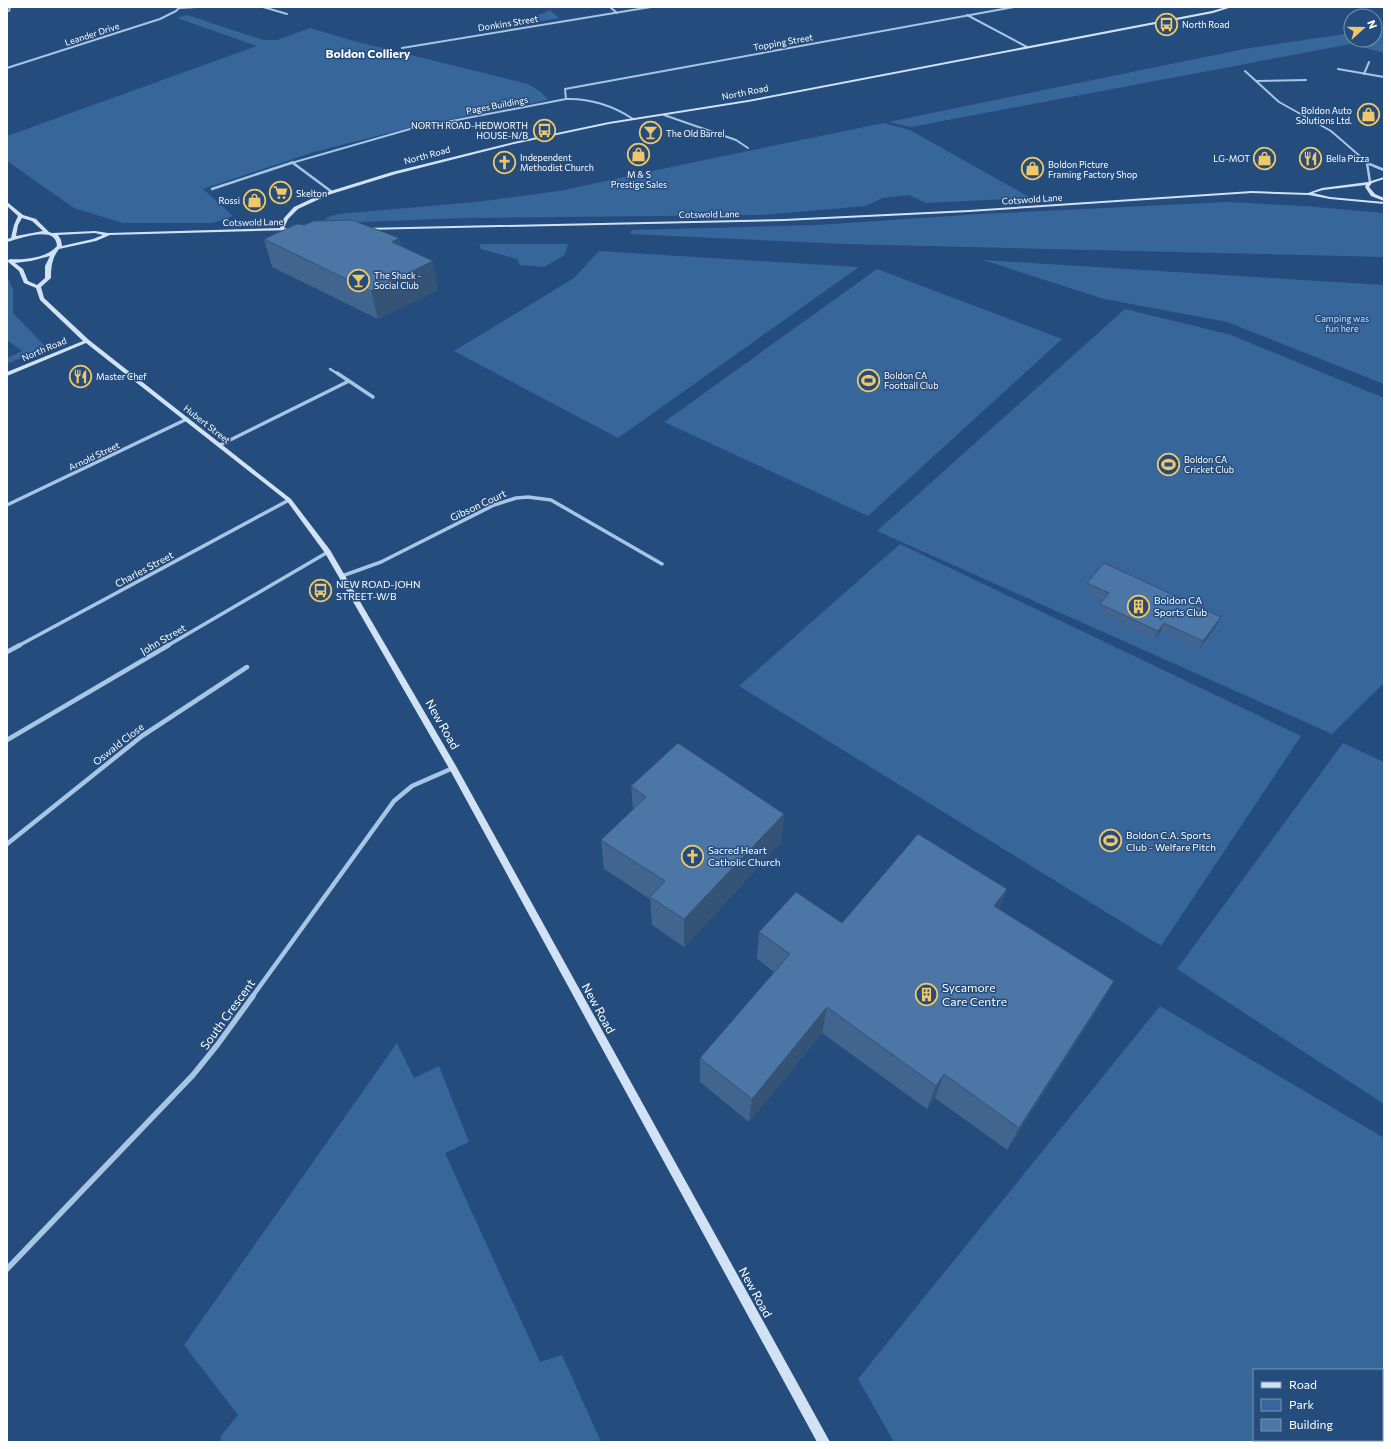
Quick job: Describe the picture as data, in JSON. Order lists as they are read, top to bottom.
{
  "streets": {
    "street": [
      "Donkins Street",
      "Leander Drive",
      "Topping Street",
      "North Road",
      "Pages Buildings",
      "Cotswold Lane",
      "Hubert Street",
      "Arnold Street",
      "Gibson Court",
      "Charles Street",
      "John Street",
      "New Road",
      "Oswald Close",
      "South Crescent"
    ]
  },
  "crossings": [
    ["Topping Street", "Pages Buildings"],
    ["North Road", "Pages Buildings"],
    ["North Road", "Cotswold Lane"],
    ["North Road", "Hubert Street"],
    ["Cotswold Lane", "Hubert Street"],
    ["Hubert Street", "Arnold Street"],
    ["Hubert Street", "Gibson Court"],
    ["Hubert Street", "Charles Street"],
    ["Hubert Street", "John Street"],
    ["Hubert Street", "New Road"],
    ["New Road", "South Crescent"]
  ],
  "districts": ["Boldon Colliery"],
  "parks": ["Camping was fun here"],
  "places": {
    "bus stop": ["North Road", "NORTH ROAD-HEDWORTH HOUSE-N/B", "NEW ROAD-JOHN STREET-W/B"],
    "shop": [
      "Boldon Auto Solutions Ltd.",
      "M & S Prestige Sales",
      "LG-MOT",
      "Boldon Picture Framing Factory Shop",
      "Rossi"
    ],
    "bar": ["The Old Barrel", "The Shack - Social Club"],
    "restaurant": ["Bella Pizza", "Master Chef"],
    "church": ["Independent Methodist Church", "Sacred Heart Catholic Church"],
    "supermarket": ["Skelton"],
    "sports": ["Boldon CA Football Club", "Boldon CA Cricket Club", "Boldon C.A. Sports Club - Welfare Pitch"],
    "building": ["Boldon CA Sports Club", "Sycamore Care Centre"]
  },
  "legend": ["Road", "Park", "Building"],
  "north": "right"
}
